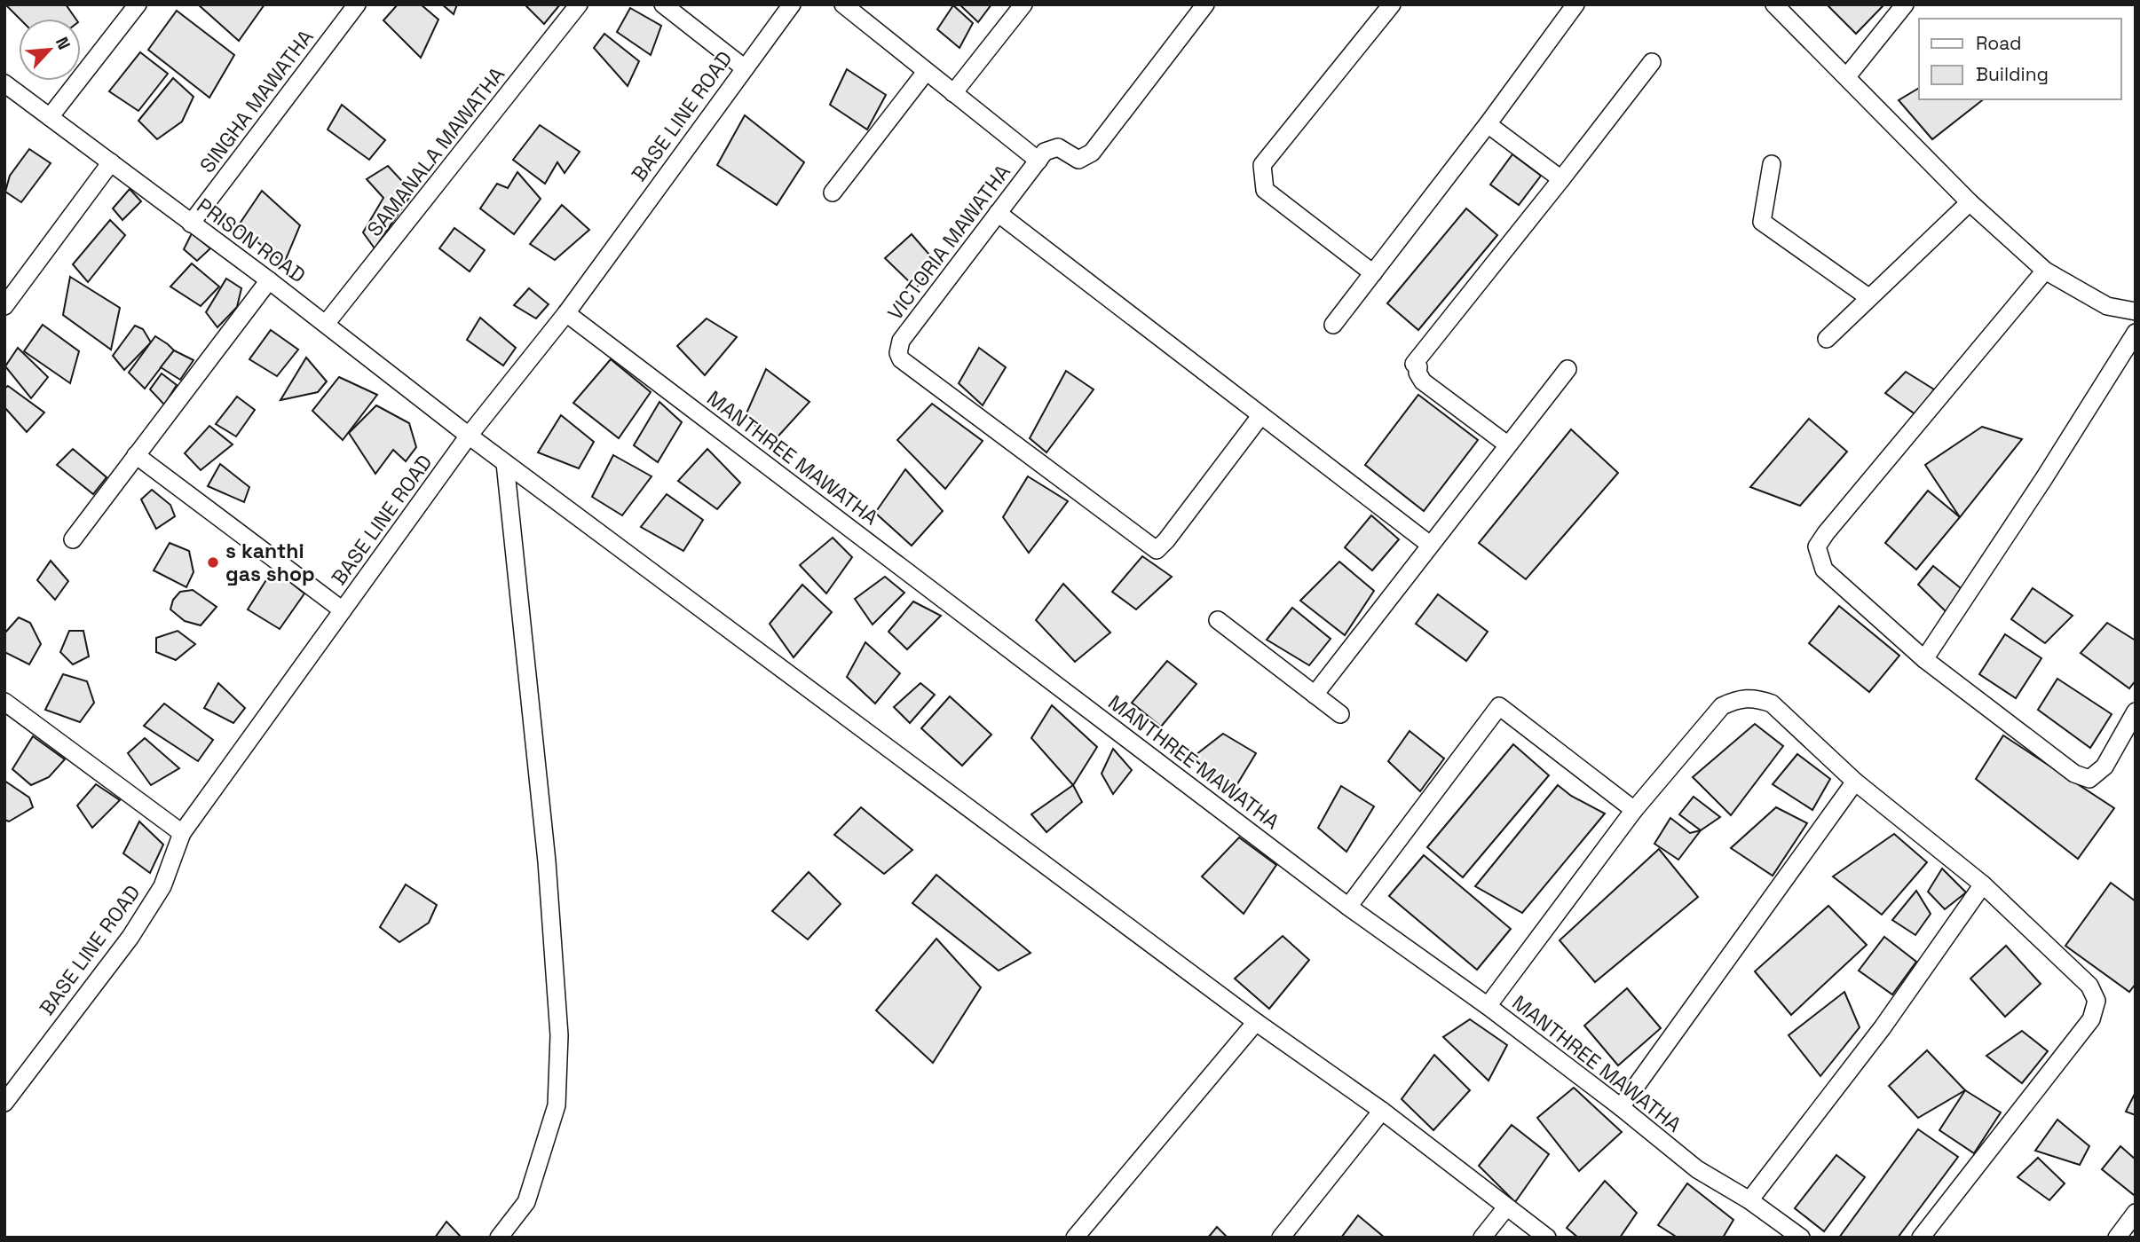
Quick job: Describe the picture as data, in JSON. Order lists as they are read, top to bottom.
{
  "streets": {
    "street": [
      "SINGHA MAWATHA",
      "BASE LINE ROAD",
      "SAMANALA MAWATHA",
      "PRISON ROAD",
      "VICTORIA MAWATHA",
      "MANTHREE MAWATHA"
    ]
  },
  "crossings": [
    ["SINGHA MAWATHA", "PRISON ROAD"],
    ["BASE LINE ROAD", "PRISON ROAD"],
    ["BASE LINE ROAD", "MANTHREE MAWATHA"],
    ["SAMANALA MAWATHA", "PRISON ROAD"]
  ],
  "places": ["s kanthi gas shop"],
  "legend": ["Road", "Building"],
  "north": "top right"
}
